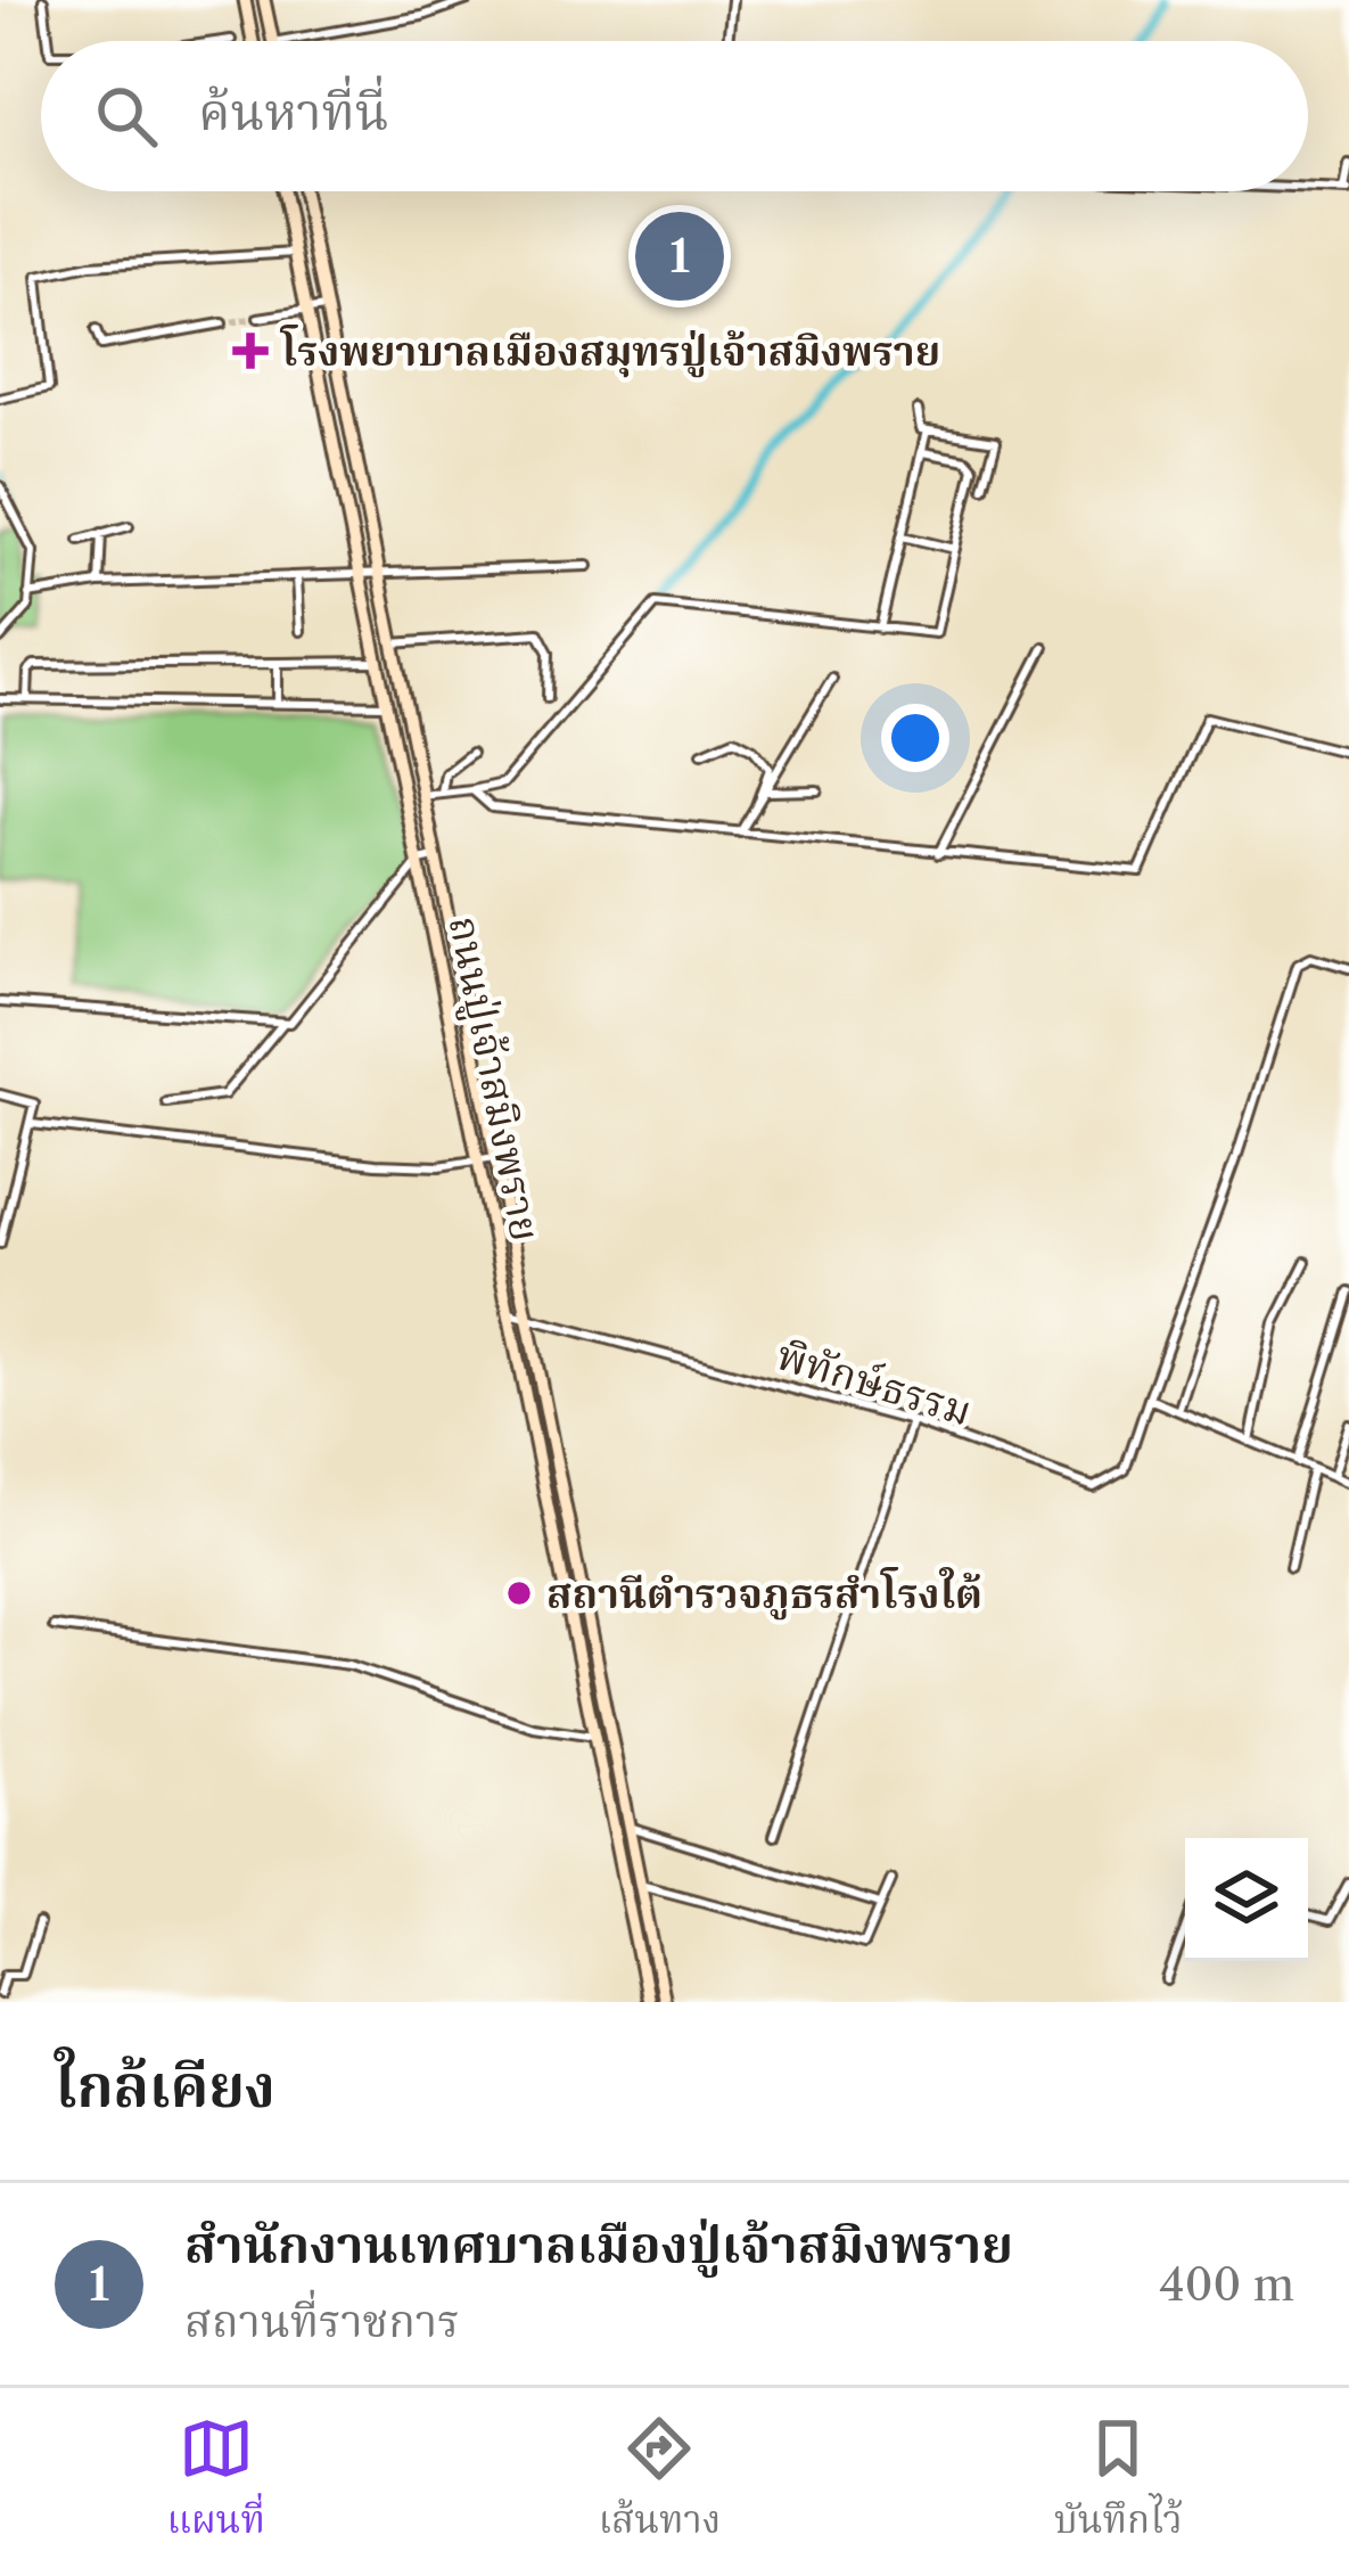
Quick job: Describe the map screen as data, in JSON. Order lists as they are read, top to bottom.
{
  "streets": {
    "main road": ["ถนนปู่เจ้าสมิงพราย"],
    "street": ["พิทักษ์ธรรม"]
  },
  "crossings": [
    ["ถนนปู่เจ้าสมิงพราย", "พิทักษ์ธรรม"]
  ],
  "places": {
    "health": ["โรงพยาบาลเมืองสมุทรปู่เจ้าสมิงพราย"],
    "other": ["สถานีตำรวจภูธรสำโรงใต้"]
  },
  "page": {
    "search": "ค้นหาที่นี่",
    "pins": "1",
    "heading": "ใกล้เคียง",
    "list": [
      {
        "mark": "1",
        "name": "สำนักงานเทศบาลเมืองปู่เจ้าสมิงพราย",
        "note": "สถานที่ราชการ",
        "value": "400 m"
      }
    ],
    "nav": ["แผนที่", "เส้นทาง", "บันทึกไว้"]
  }
}
